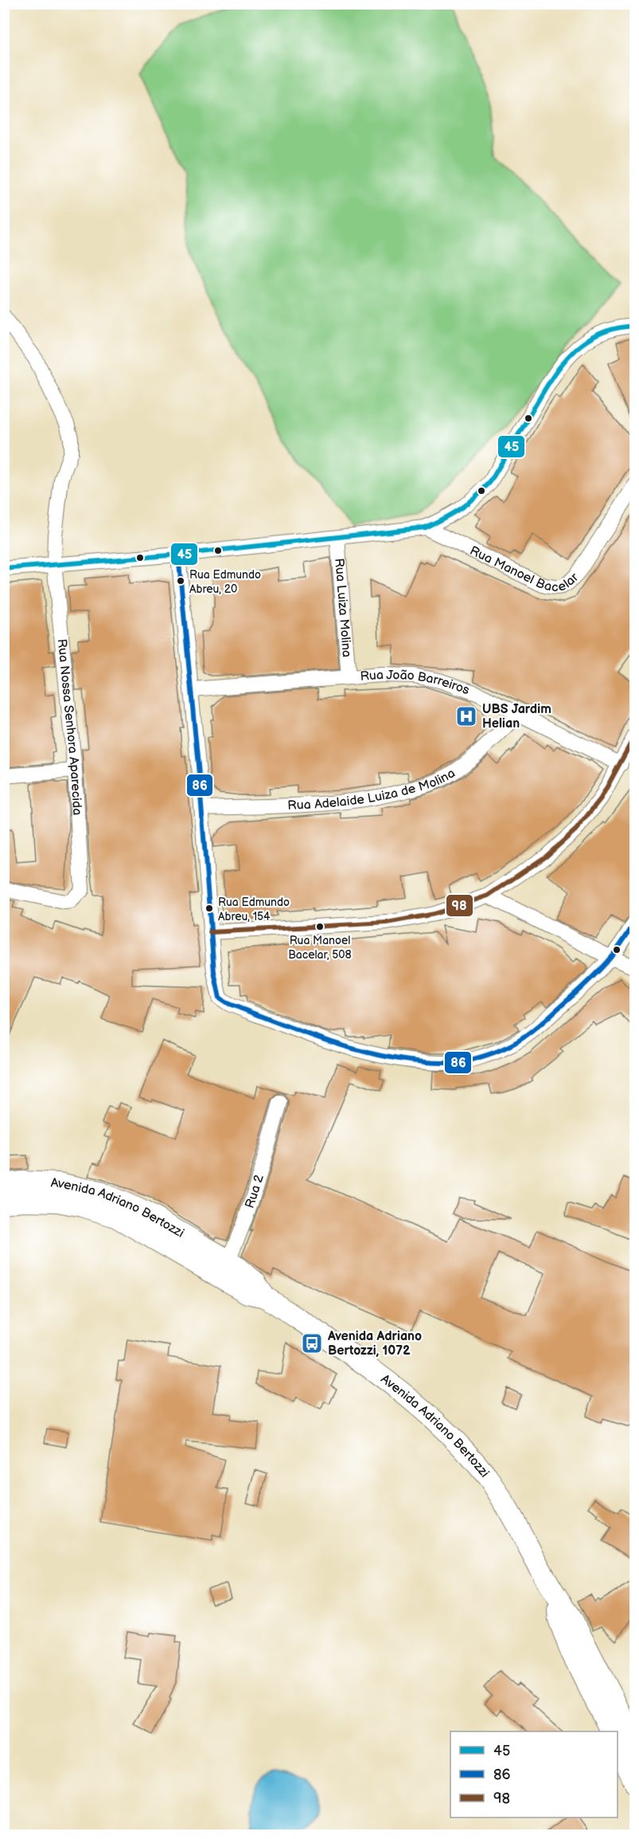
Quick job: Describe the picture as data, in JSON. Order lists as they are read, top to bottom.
{
  "streets": {
    "main road": ["Avenida Adriano Bertozzi"],
    "street": [
      "Rua Manoel Bacelar",
      "Rua Luiza Molina",
      "Rua João Barreiros",
      "Rua Nossa Senhora Aparecida",
      "Rua Adelaide Luiza de Molina",
      "Rua 2"
    ]
  },
  "crossings": [
    ["Rua Luiza Molina", "Rua João Barreiros"],
    ["Rua João Barreiros", "Rua Adelaide Luiza de Molina"],
    ["Rua 2", "Avenida Adriano Bertozzi"]
  ],
  "places": {
    "other": ["Rua Edmundo Abreu, 20", "Rua Edmundo Abreu, 154", "Rua Manoel Bacelar, 508"],
    "hospital": ["UBS Jardim Helian"],
    "bus stop": ["Avenida Adriano Bertozzi, 1072"]
  },
  "lines": ["transit line 45", "transit line 86", "transit line 98"],
  "legend": ["45", "86", "98"]
}
